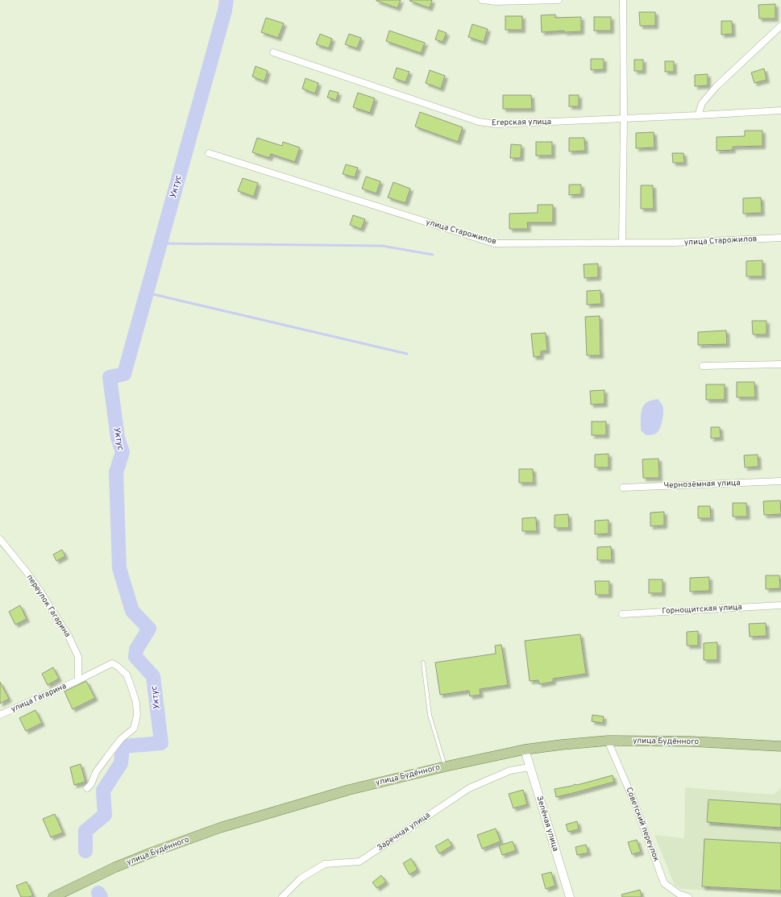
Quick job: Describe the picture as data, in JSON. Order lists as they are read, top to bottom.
{
  "streets": {
    "main road": ["улица Будённого"],
    "street": [
      "Егерская улица",
      "улица Старожилов",
      "Чернозёмная улица",
      "переулок Гагарина",
      "Горнощитская улица",
      "улица Гагарина",
      "Зелёная улица",
      "Советский переулок",
      "Заречная улица"
    ]
  },
  "crossings": [
    ["переулок Гагарина", "улица Гагарина"],
    ["улица Будённого", "Зелёная улица"],
    ["улица Будённого", "Советский переулок"],
    ["Зелёная улица", "Заречная улица"]
  ],
  "water": ["Уктус"]
}
